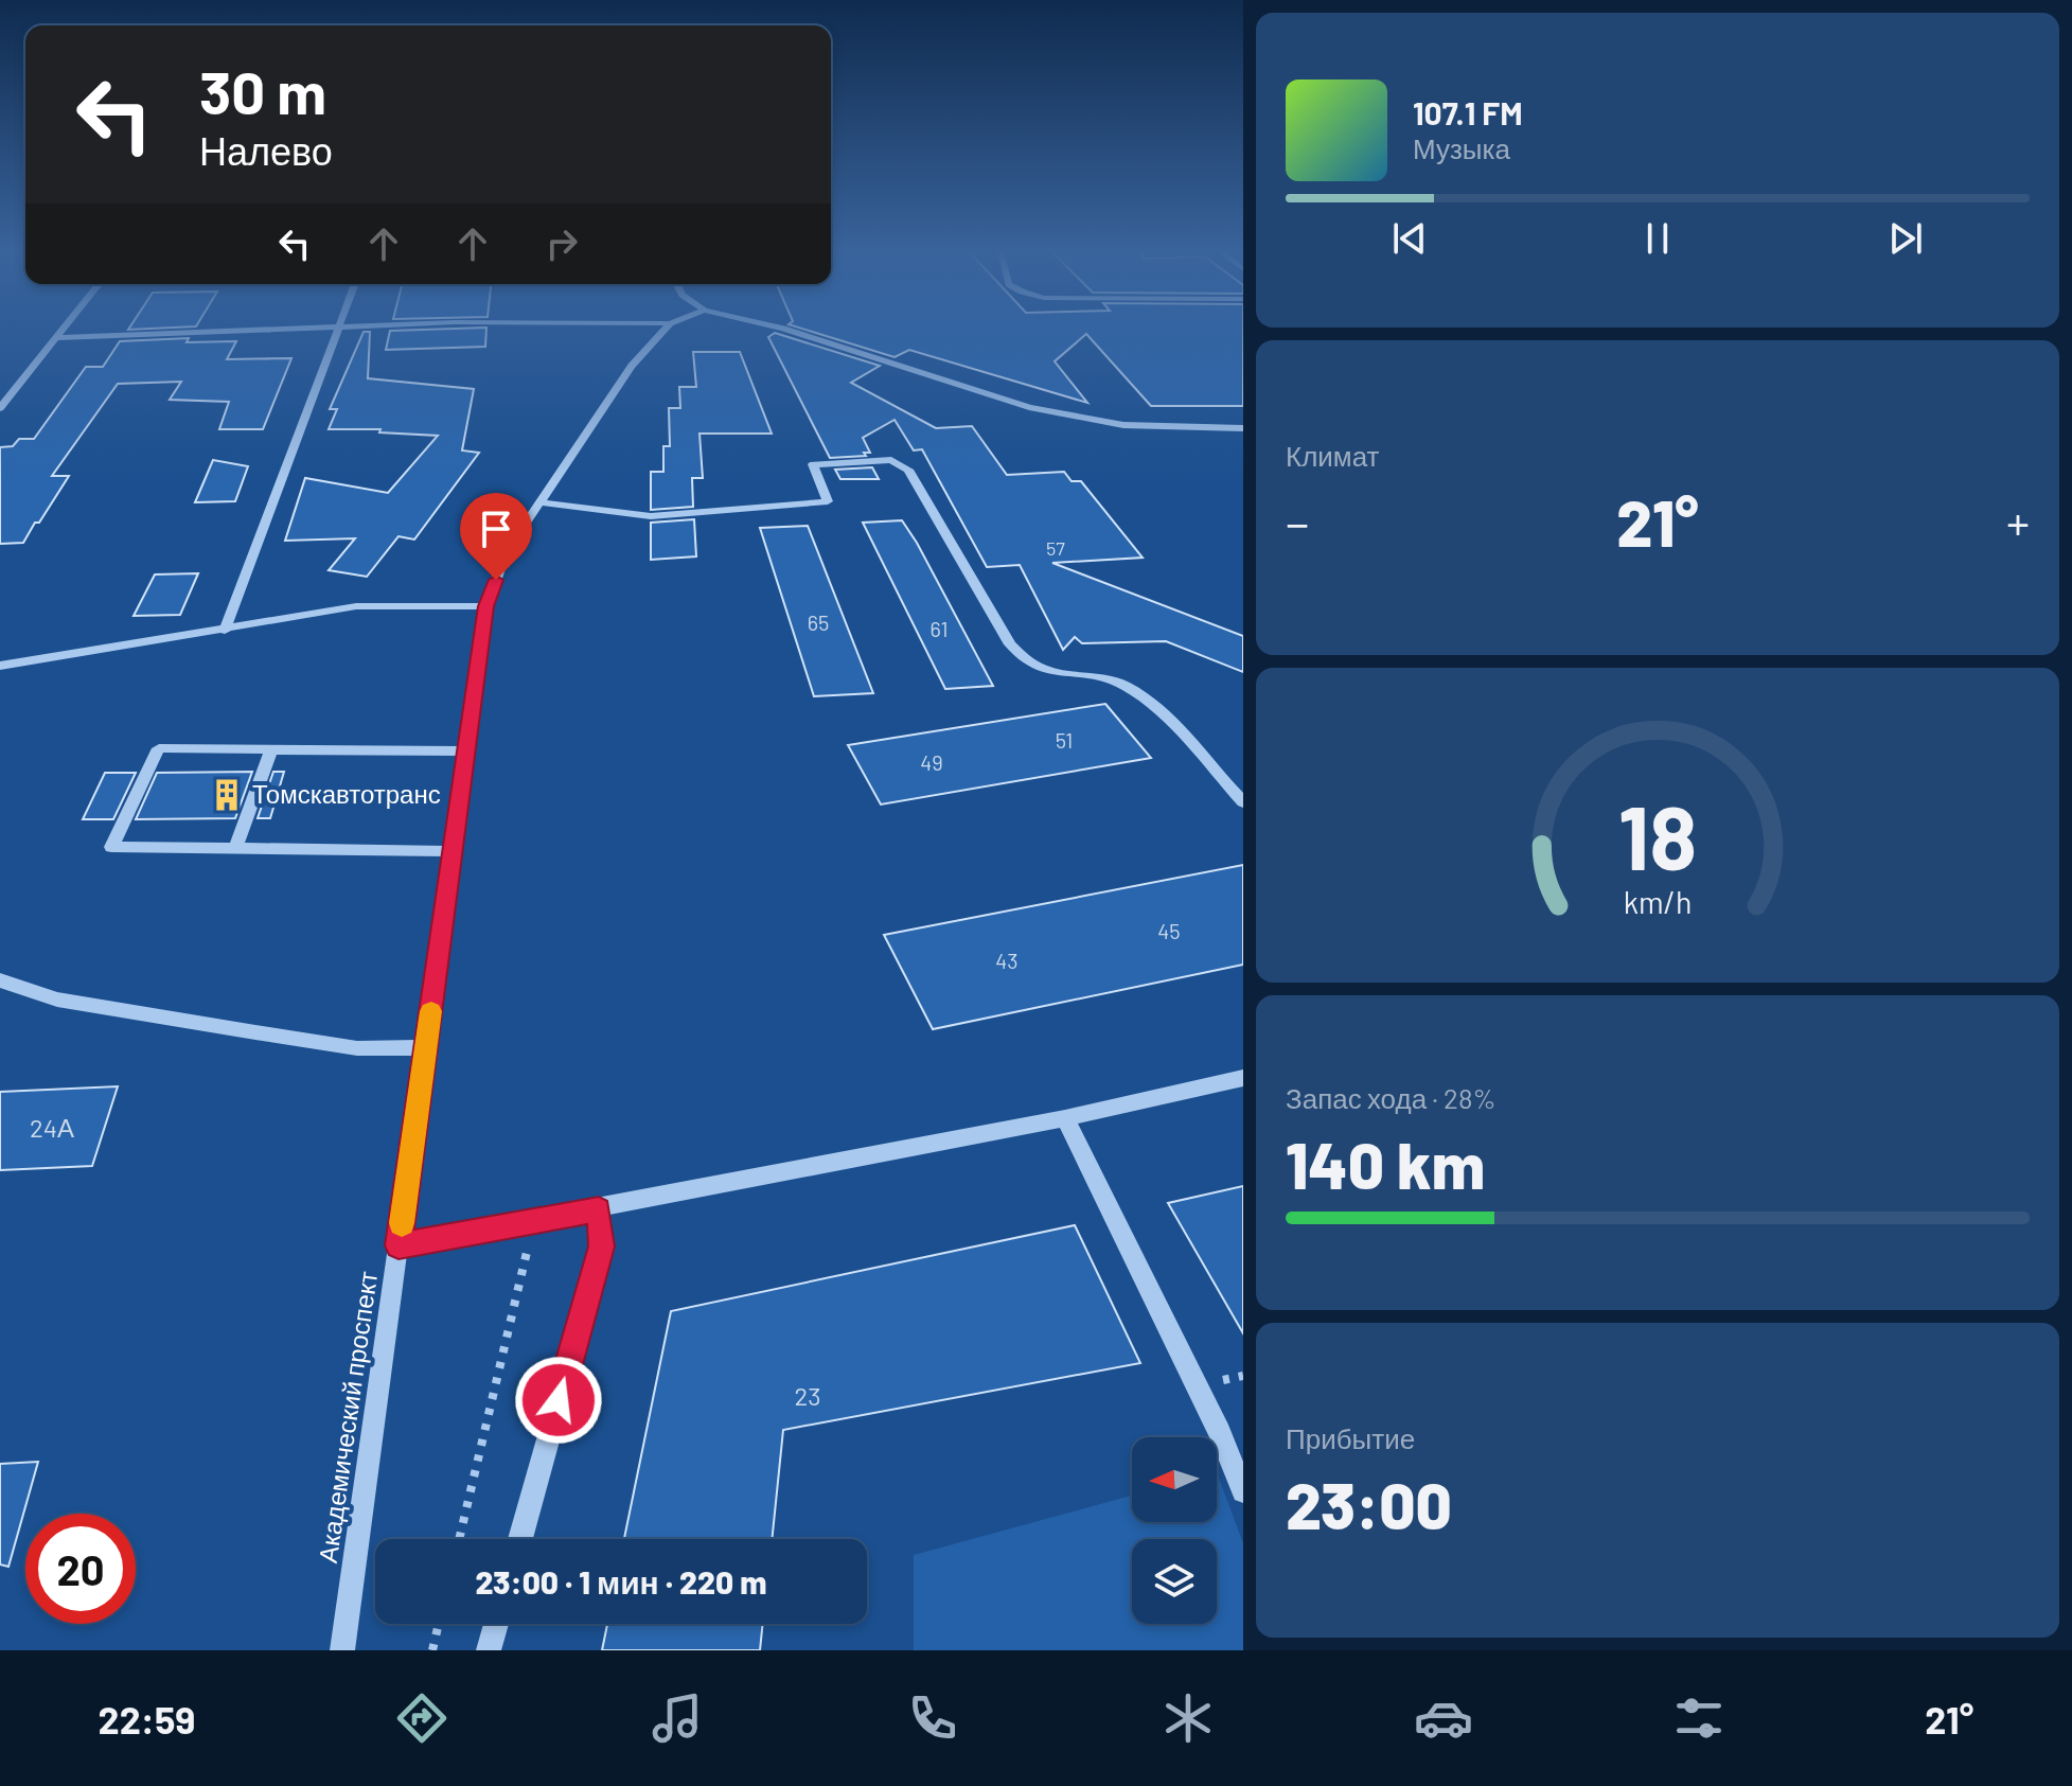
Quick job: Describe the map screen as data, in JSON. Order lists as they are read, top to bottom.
{
  "streets": {
    "street": ["Академический проспект"]
  },
  "places": {
    "building": ["Томскавтотранс"]
  },
  "house_numbers": [
    "57",
    "65",
    "61",
    "51",
    "49",
    "45",
    "43",
    "24А",
    "23"
  ],
  "north": "left",
  "page": {
    "turn": ["30 m", "Налево"],
    "song": ["107.1 FM", "Музыка"],
    "tile": [
      "Климат",
      ["Запас хода · 28%", "140 km"],
      ["Прибытие", "23:00"]
    ],
    "heat": ["−", "21°", "+"],
    "limit": "20",
    "trip": "23:00 · 1 мин · 220 m",
    "tabs": ["22:59", "21°"],
    "gauge": ["18", "km/h"]
  }
}
